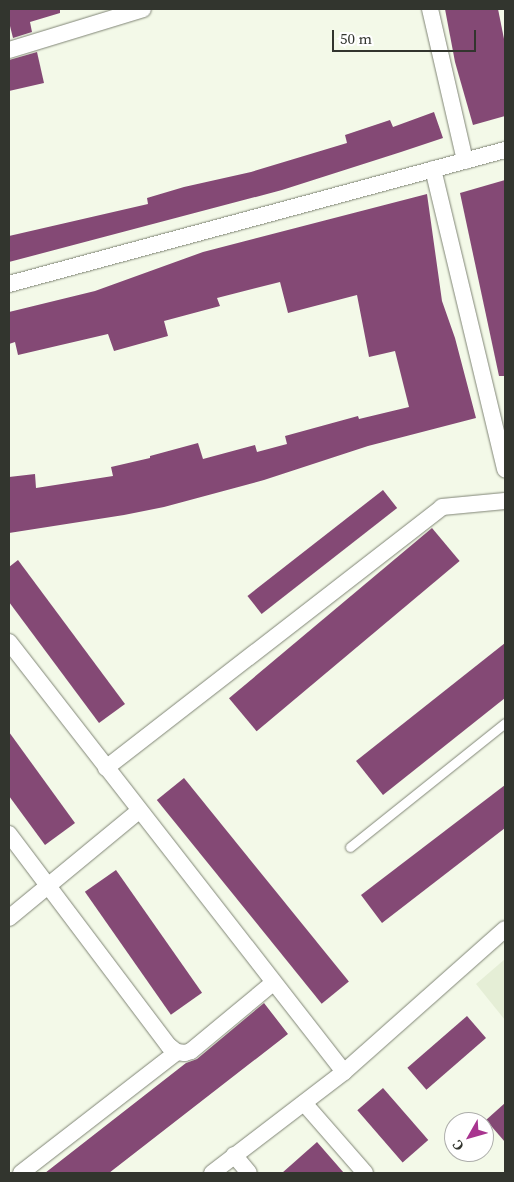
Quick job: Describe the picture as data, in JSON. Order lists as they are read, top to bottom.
{
  "scale_bar": "50 m",
  "north": "bottom left"
}
